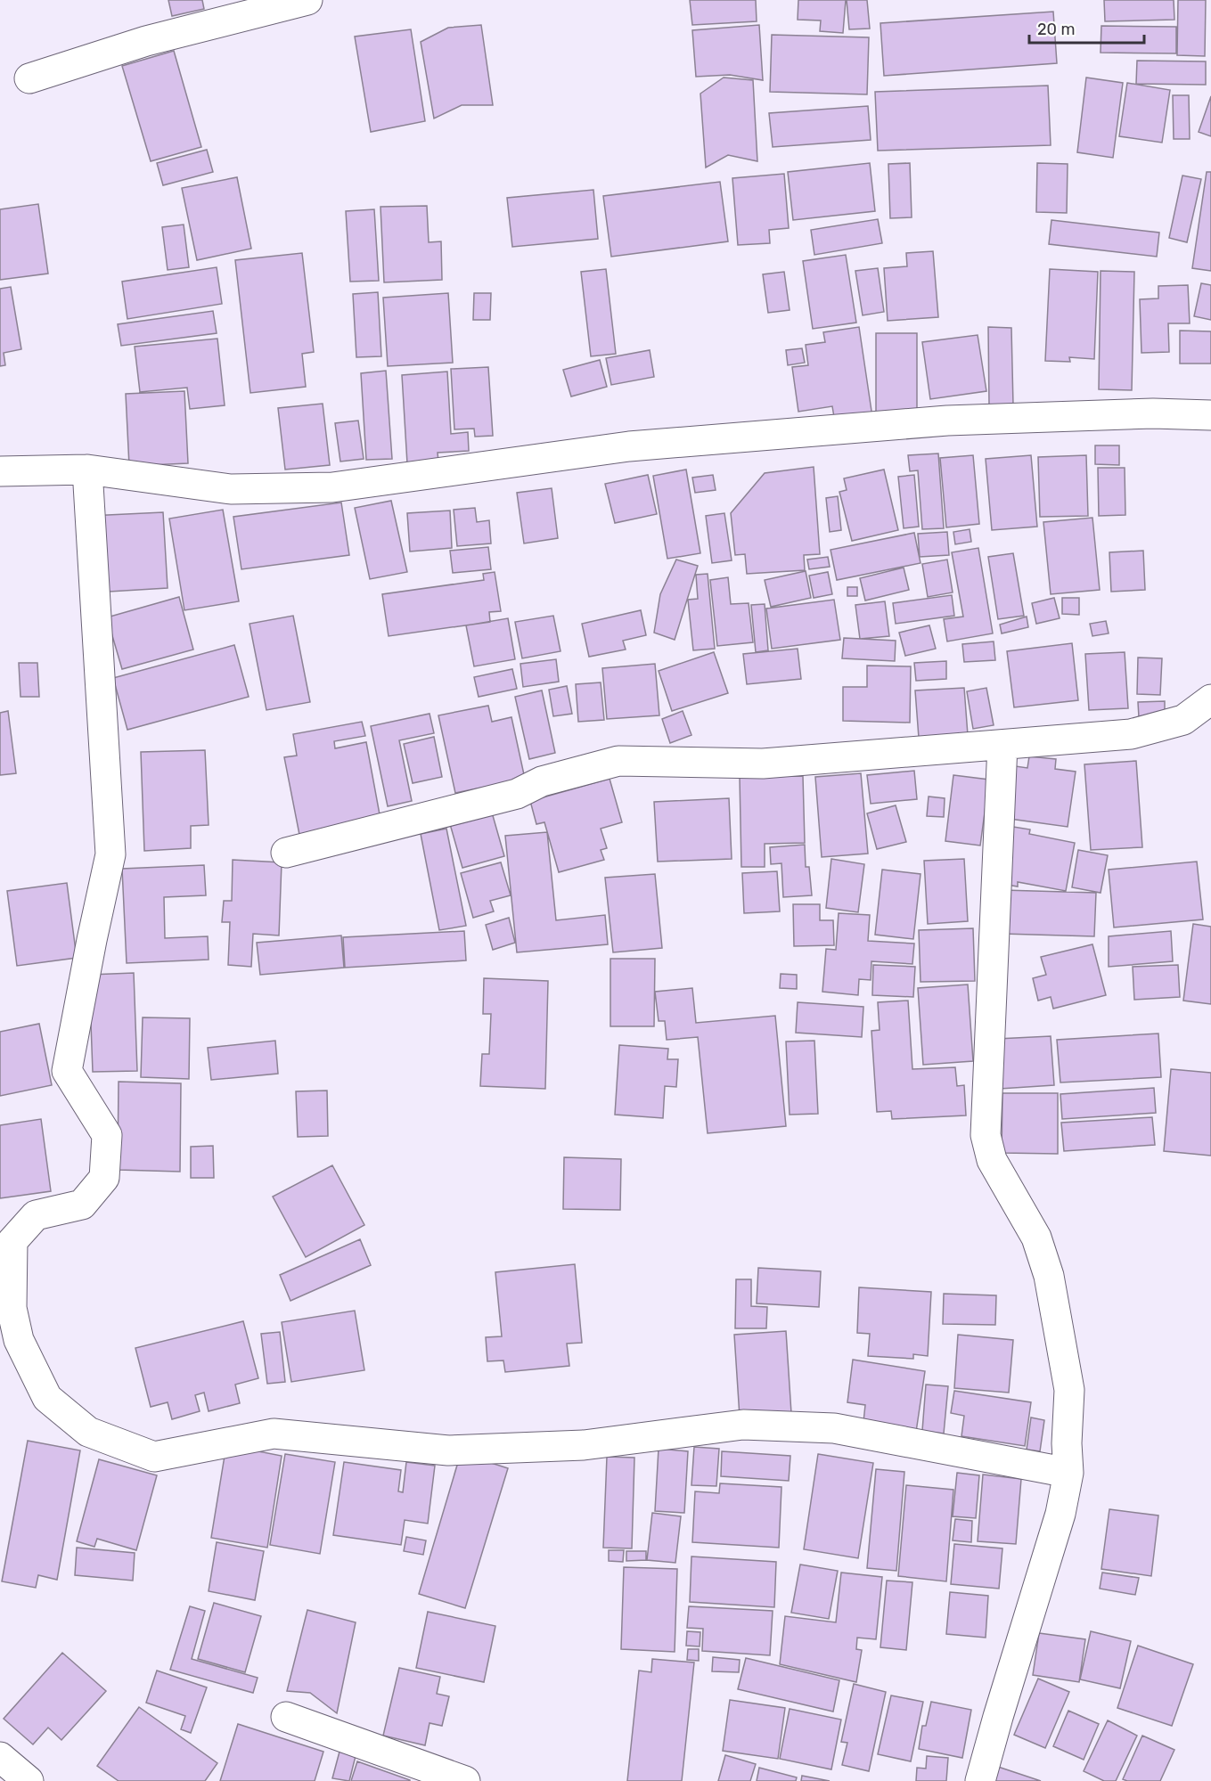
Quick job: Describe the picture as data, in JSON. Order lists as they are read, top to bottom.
{
  "scale_bar": "20 m"
}
